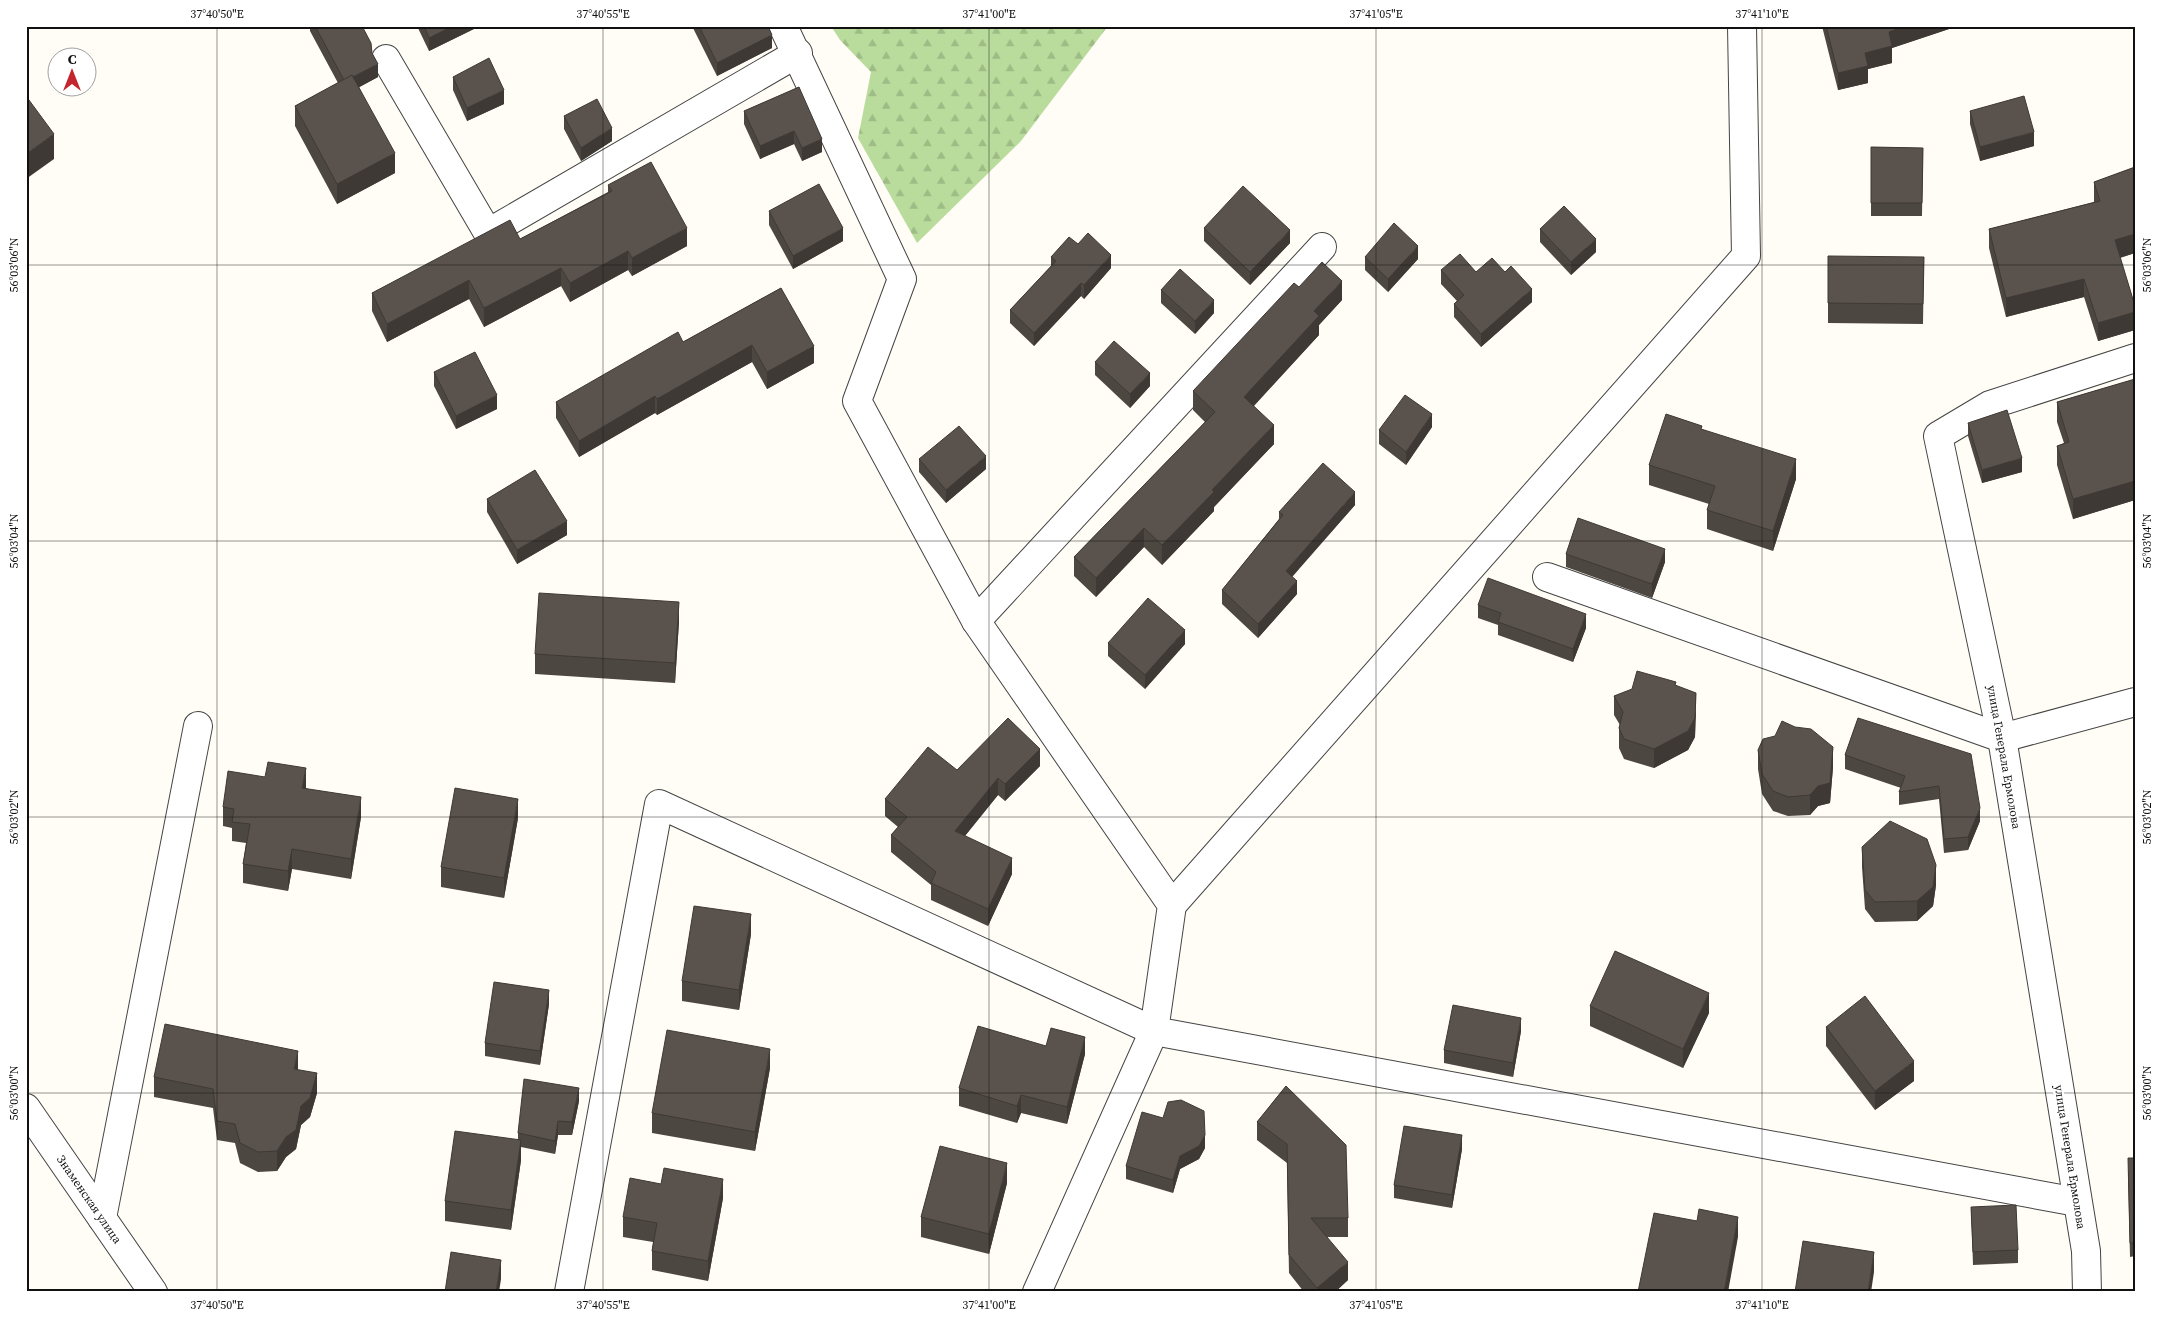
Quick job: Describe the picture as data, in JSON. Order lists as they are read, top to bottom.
{
  "streets": {
    "street": ["улица Генерала Ермолова", "Знаменская улица"]
  },
  "north": "top",
  "coordinates": [
    "37°40'50\"E",
    "37°40'55\"E",
    "37°41'00\"E",
    "37°41'05\"E",
    "37°41'10\"E",
    "56°03'06\"N",
    "56°03'04\"N",
    "56°03'02\"N",
    "56°03'00\"N"
  ]
}
